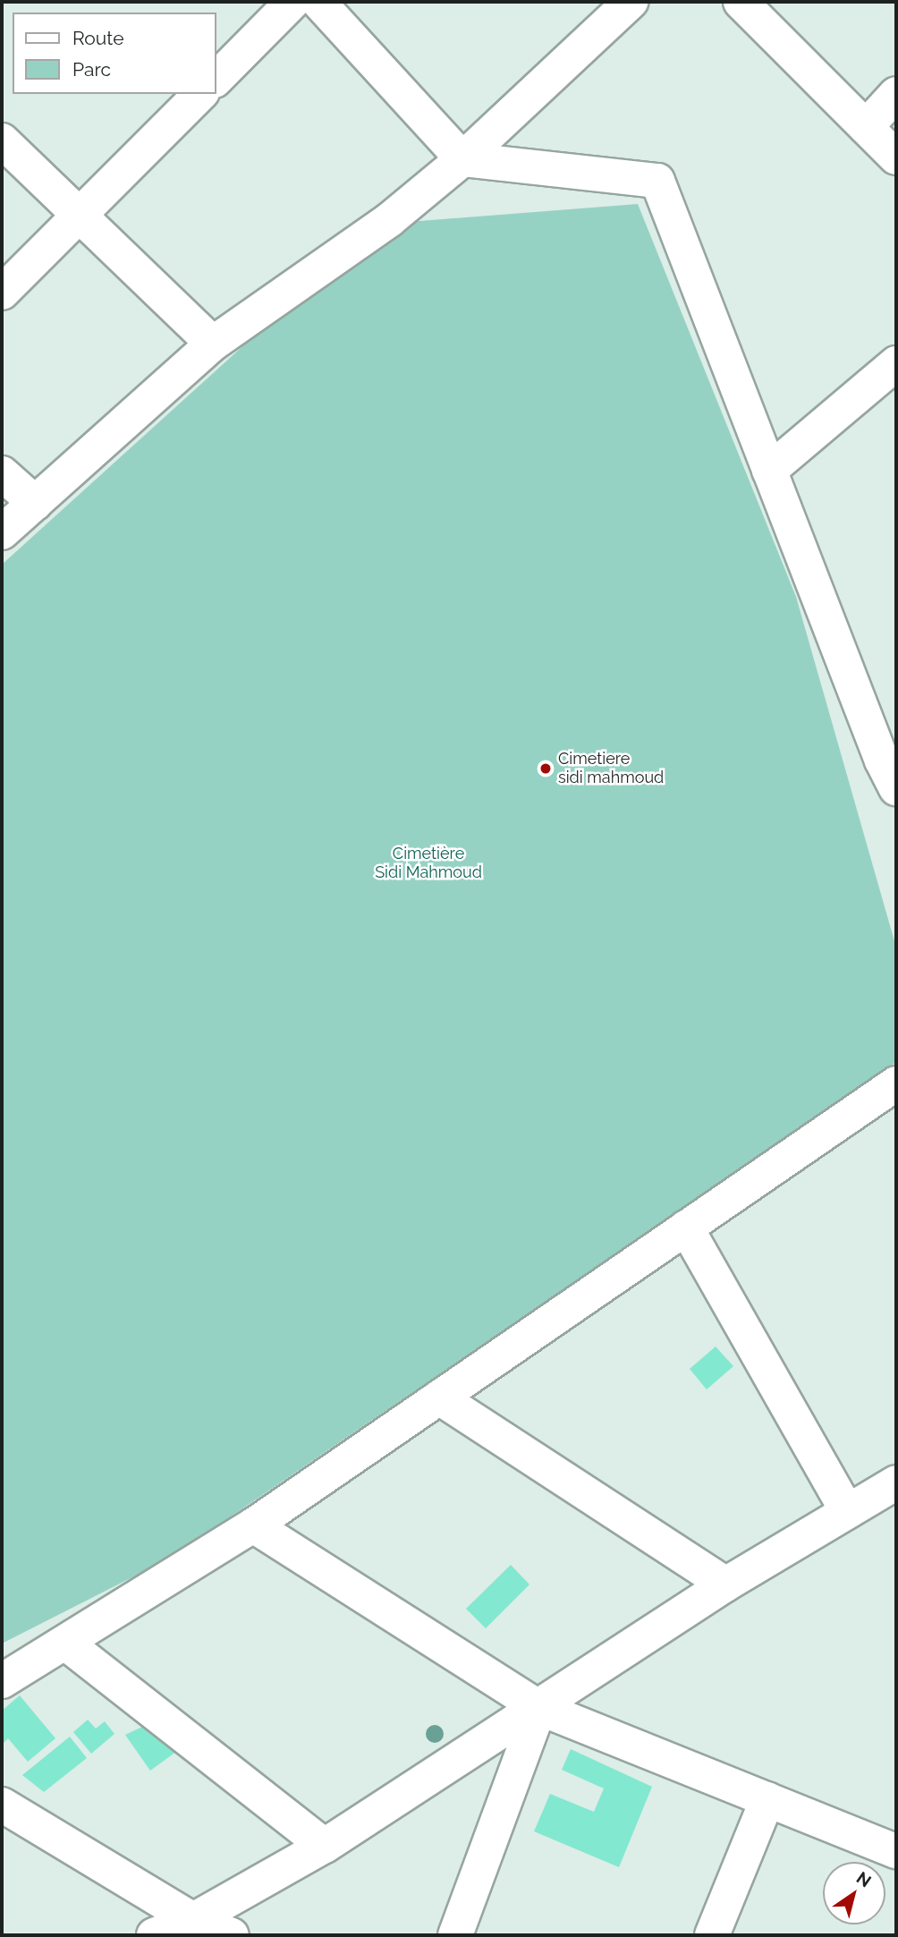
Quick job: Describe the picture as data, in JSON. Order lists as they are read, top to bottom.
{
  "parks": ["Cimetière Sidi Mahmoud"],
  "places": ["Cimetiere sidi mahmoud"],
  "legend": ["Route", "Parc"],
  "north": "top right"
}
